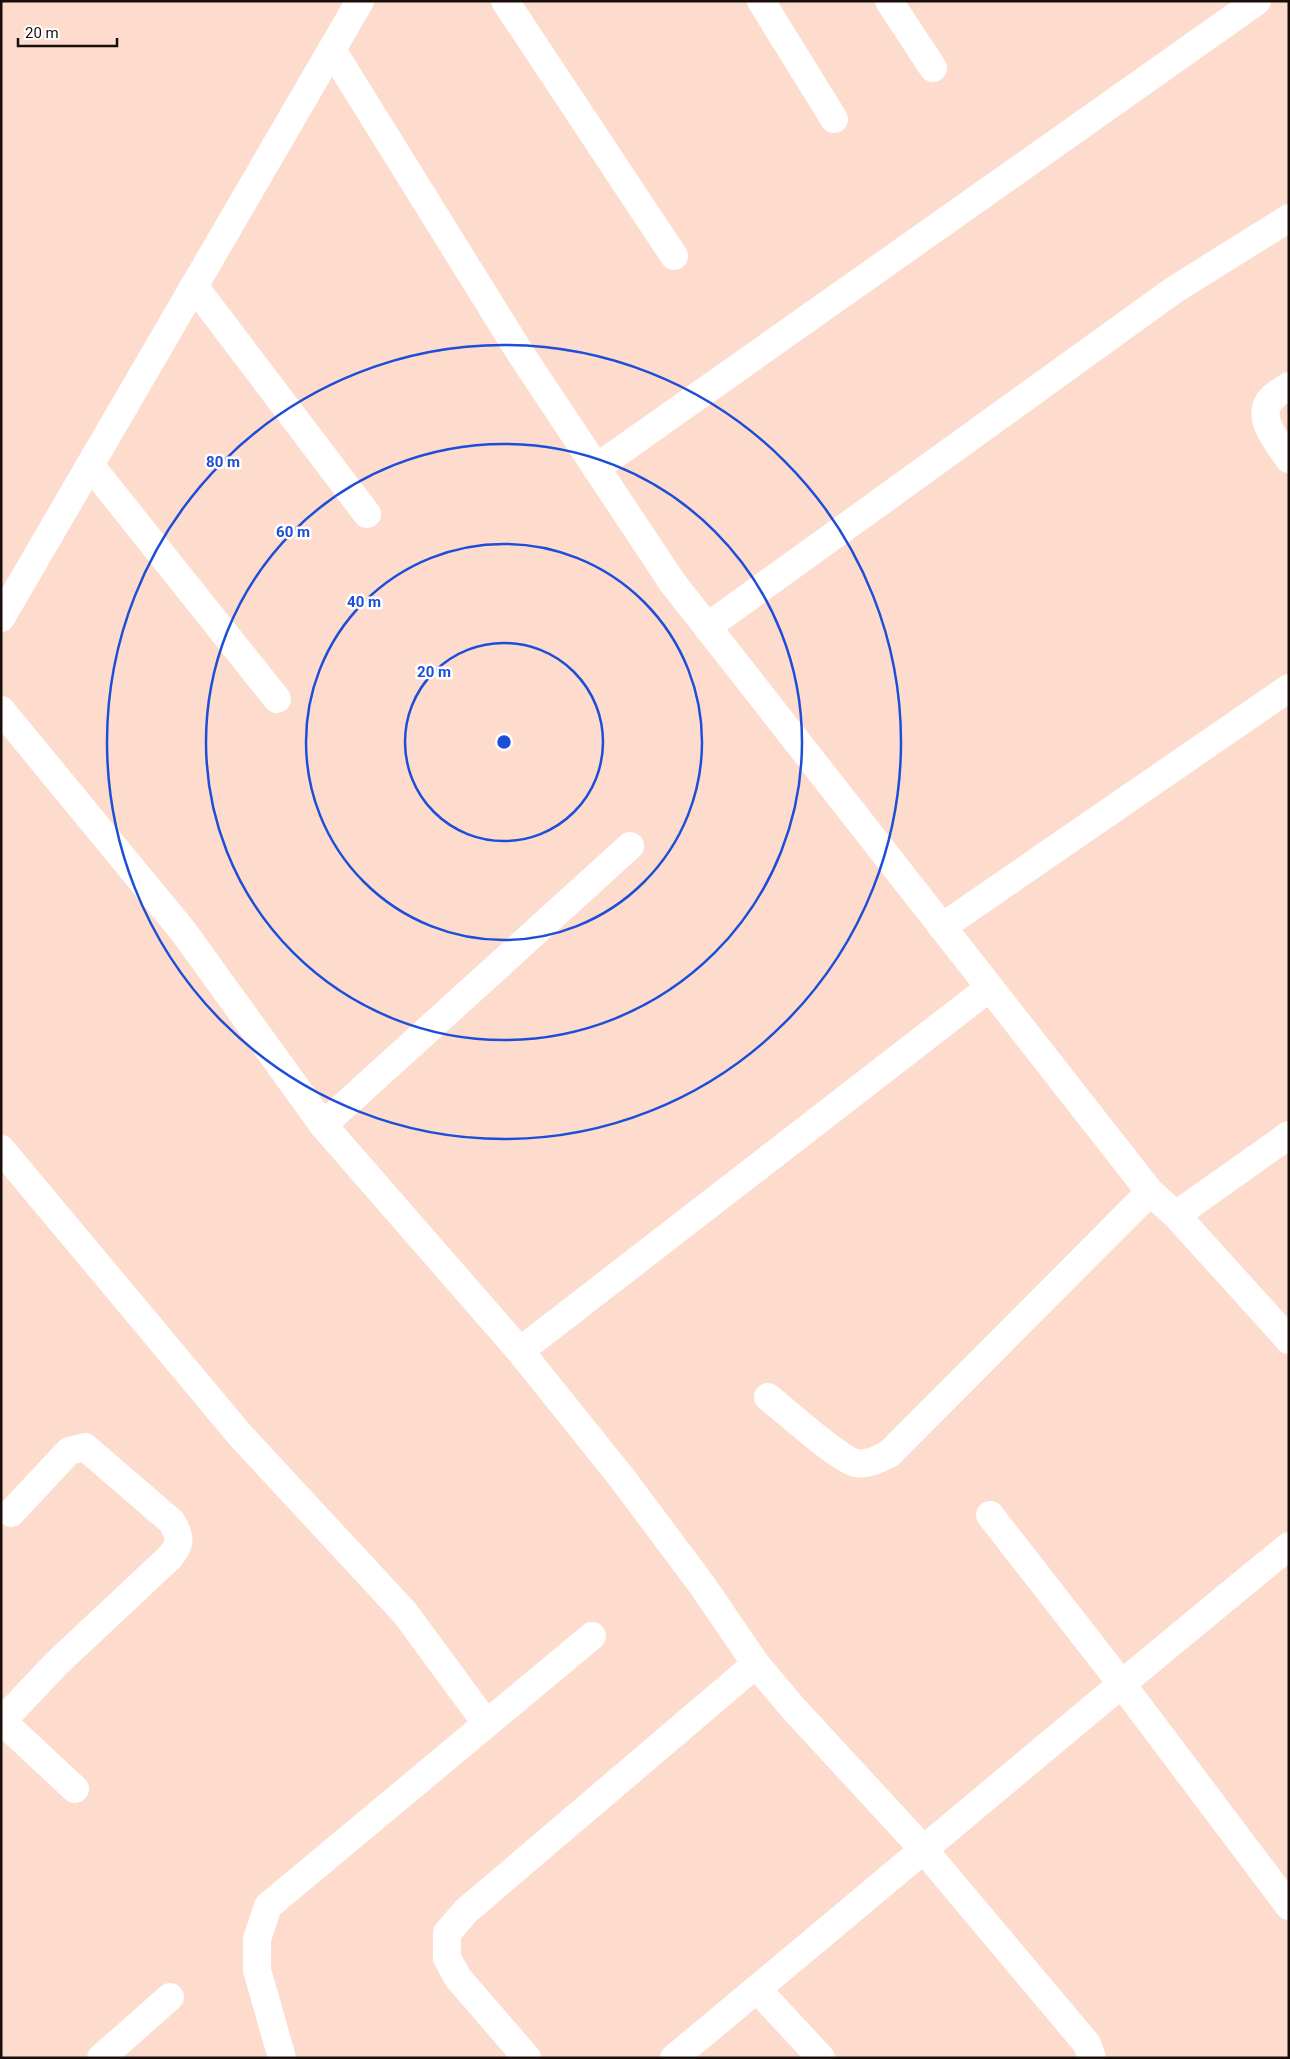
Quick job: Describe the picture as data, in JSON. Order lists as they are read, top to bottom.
{
  "scale_bar": "20 m",
  "rings": [
    "80 m",
    "60 m",
    "40 m",
    "20 m"
  ]
}
